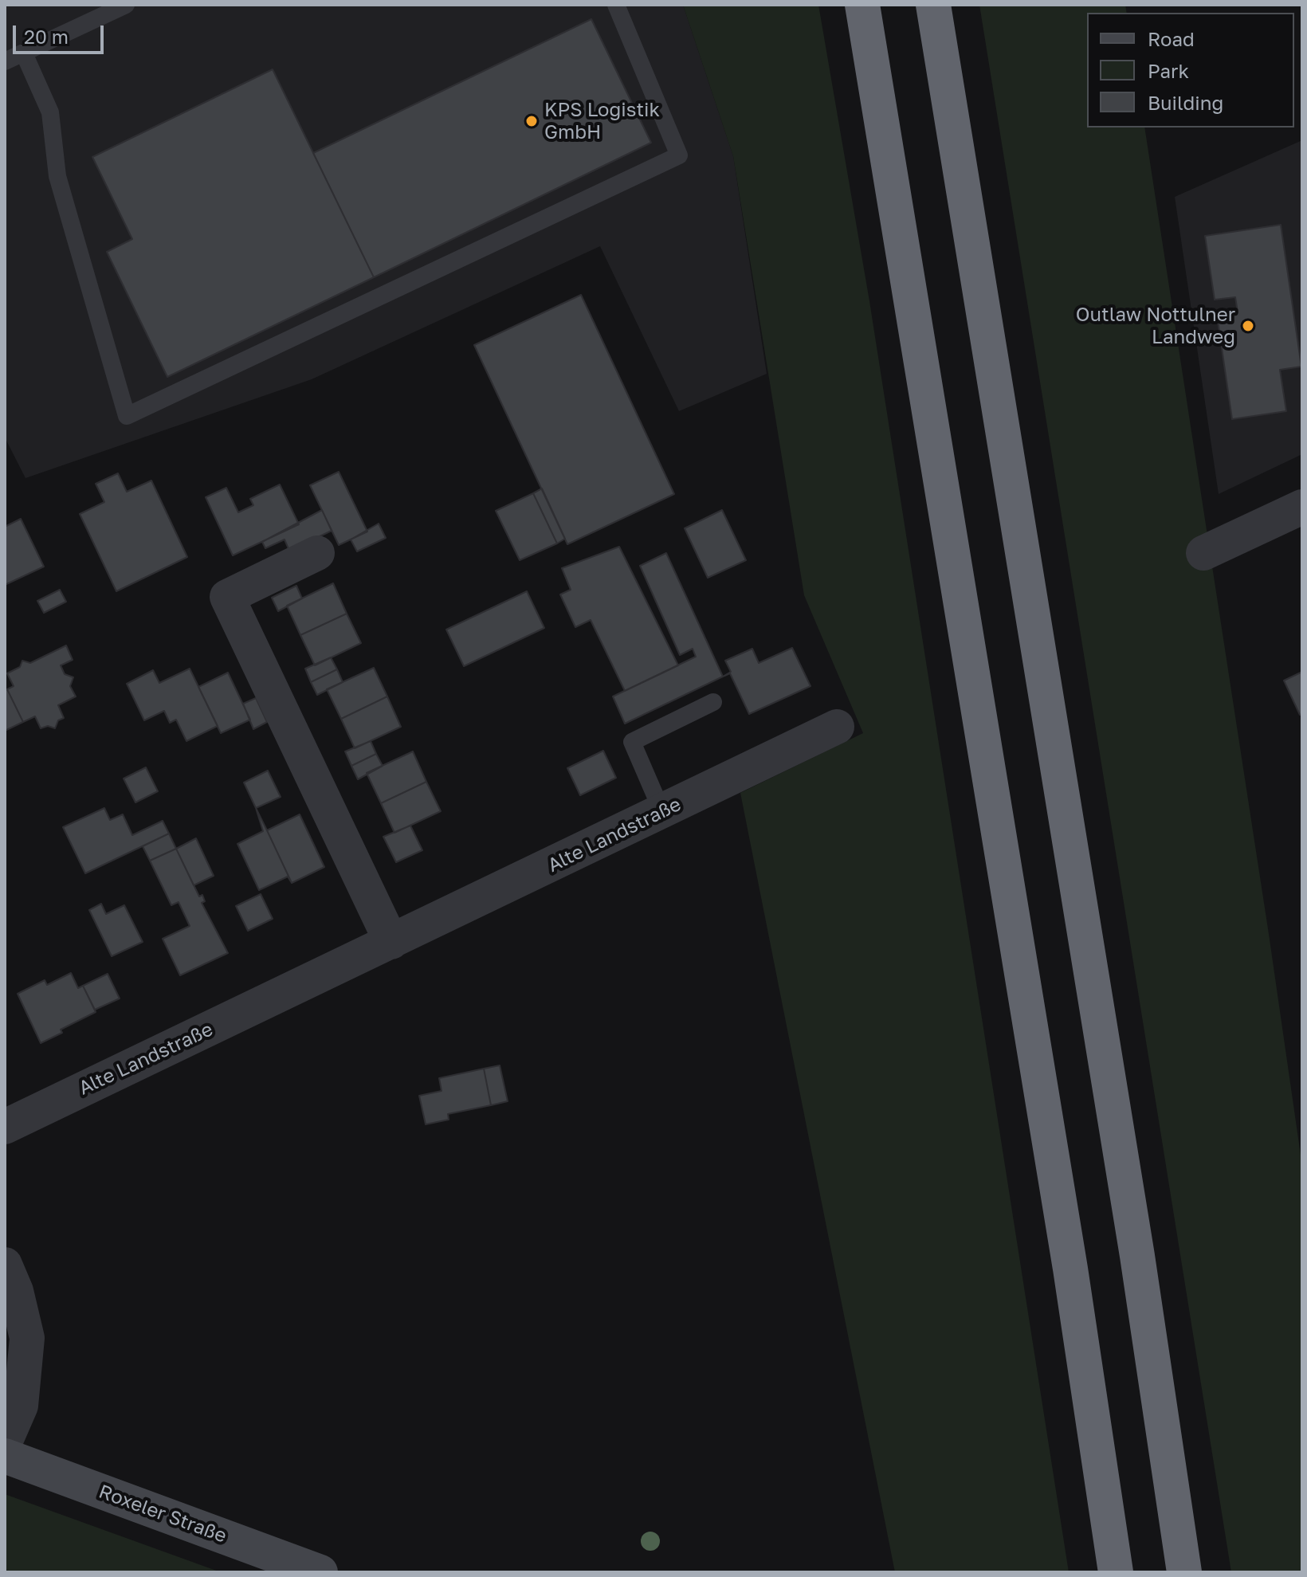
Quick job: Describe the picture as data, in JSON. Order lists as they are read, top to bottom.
{
  "streets": {
    "main road": ["Roxeler Straße"],
    "street": ["Alte Landstraße"]
  },
  "places": ["KPS Logistik GmbH", "Outlaw Nottulner Landweg"],
  "legend": ["Road", "Park", "Building"],
  "scale_bar": "20 m"
}
